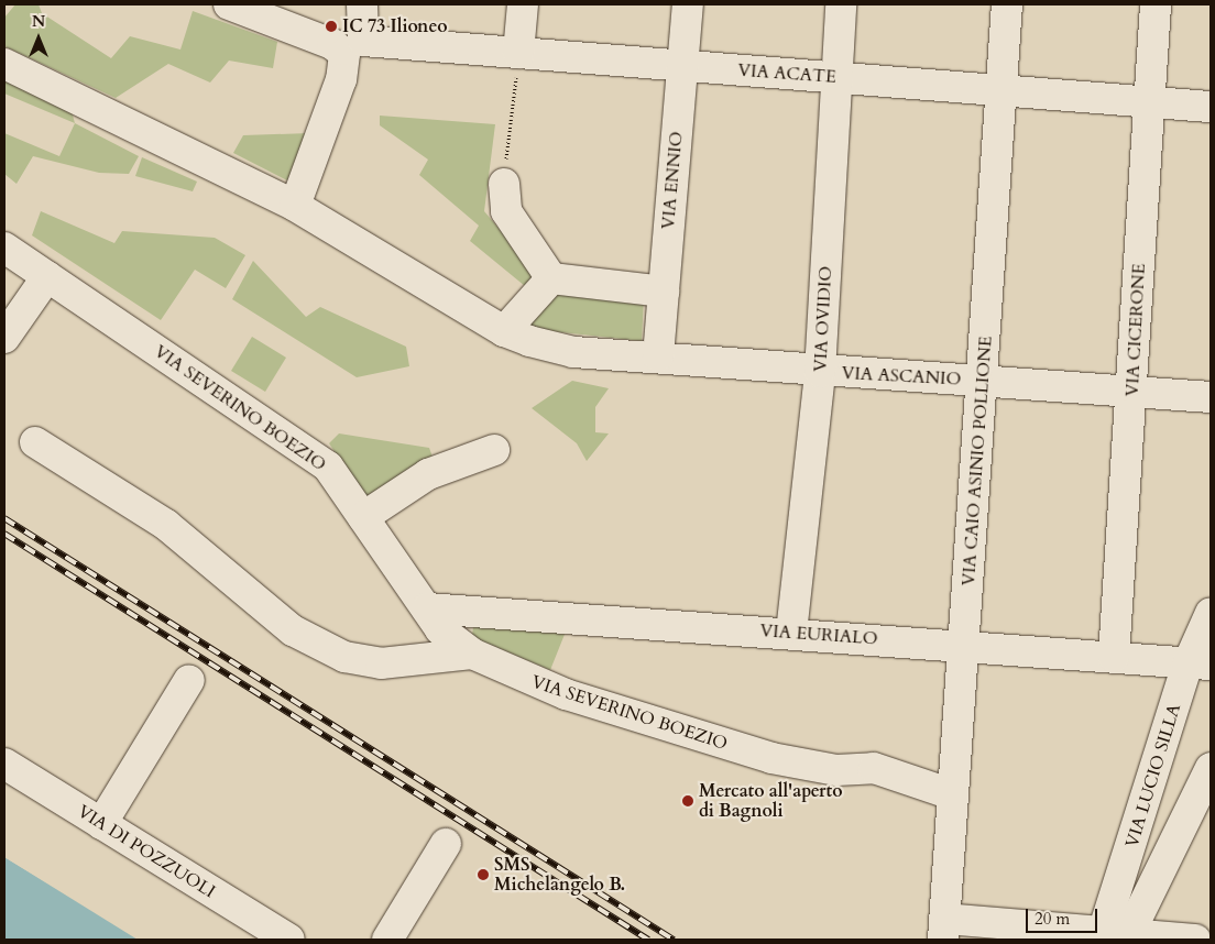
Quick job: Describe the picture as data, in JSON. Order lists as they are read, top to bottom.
{
  "streets": {
    "street": [
      "VIA ACATE",
      "VIA ENNIO",
      "VIA OVIDIO",
      "VIA CICERONE",
      "VIA ASCANIO",
      "VIA SEVERINO BOEZIO",
      "VIA CAIO ASINIO POLLIONE",
      "VIA EURIALO",
      "VIA LUCIO SILLA",
      "VIA DI POZZUOLI"
    ]
  },
  "crossings": [
    ["VIA ACATE", "VIA ENNIO"],
    ["VIA ACATE", "VIA OVIDIO"],
    ["VIA ACATE", "VIA CICERONE"],
    ["VIA ACATE", "VIA CAIO ASINIO POLLIONE"],
    ["VIA ENNIO", "VIA ASCANIO"],
    ["VIA OVIDIO", "VIA ASCANIO"],
    ["VIA OVIDIO", "VIA EURIALO"],
    ["VIA CICERONE", "VIA ASCANIO"],
    ["VIA CICERONE", "VIA EURIALO"],
    ["VIA ASCANIO", "VIA CAIO ASINIO POLLIONE"],
    ["VIA SEVERINO BOEZIO", "VIA CAIO ASINIO POLLIONE"],
    ["VIA SEVERINO BOEZIO", "VIA EURIALO"],
    ["VIA CAIO ASINIO POLLIONE", "VIA EURIALO"],
    ["VIA EURIALO", "VIA LUCIO SILLA"]
  ],
  "places": ["IC 73 Ilioneo", "Mercato all'aperto di Bagnoli", "SMS Michelangelo B."],
  "scale_bar": "20 m",
  "north": "top"
}
